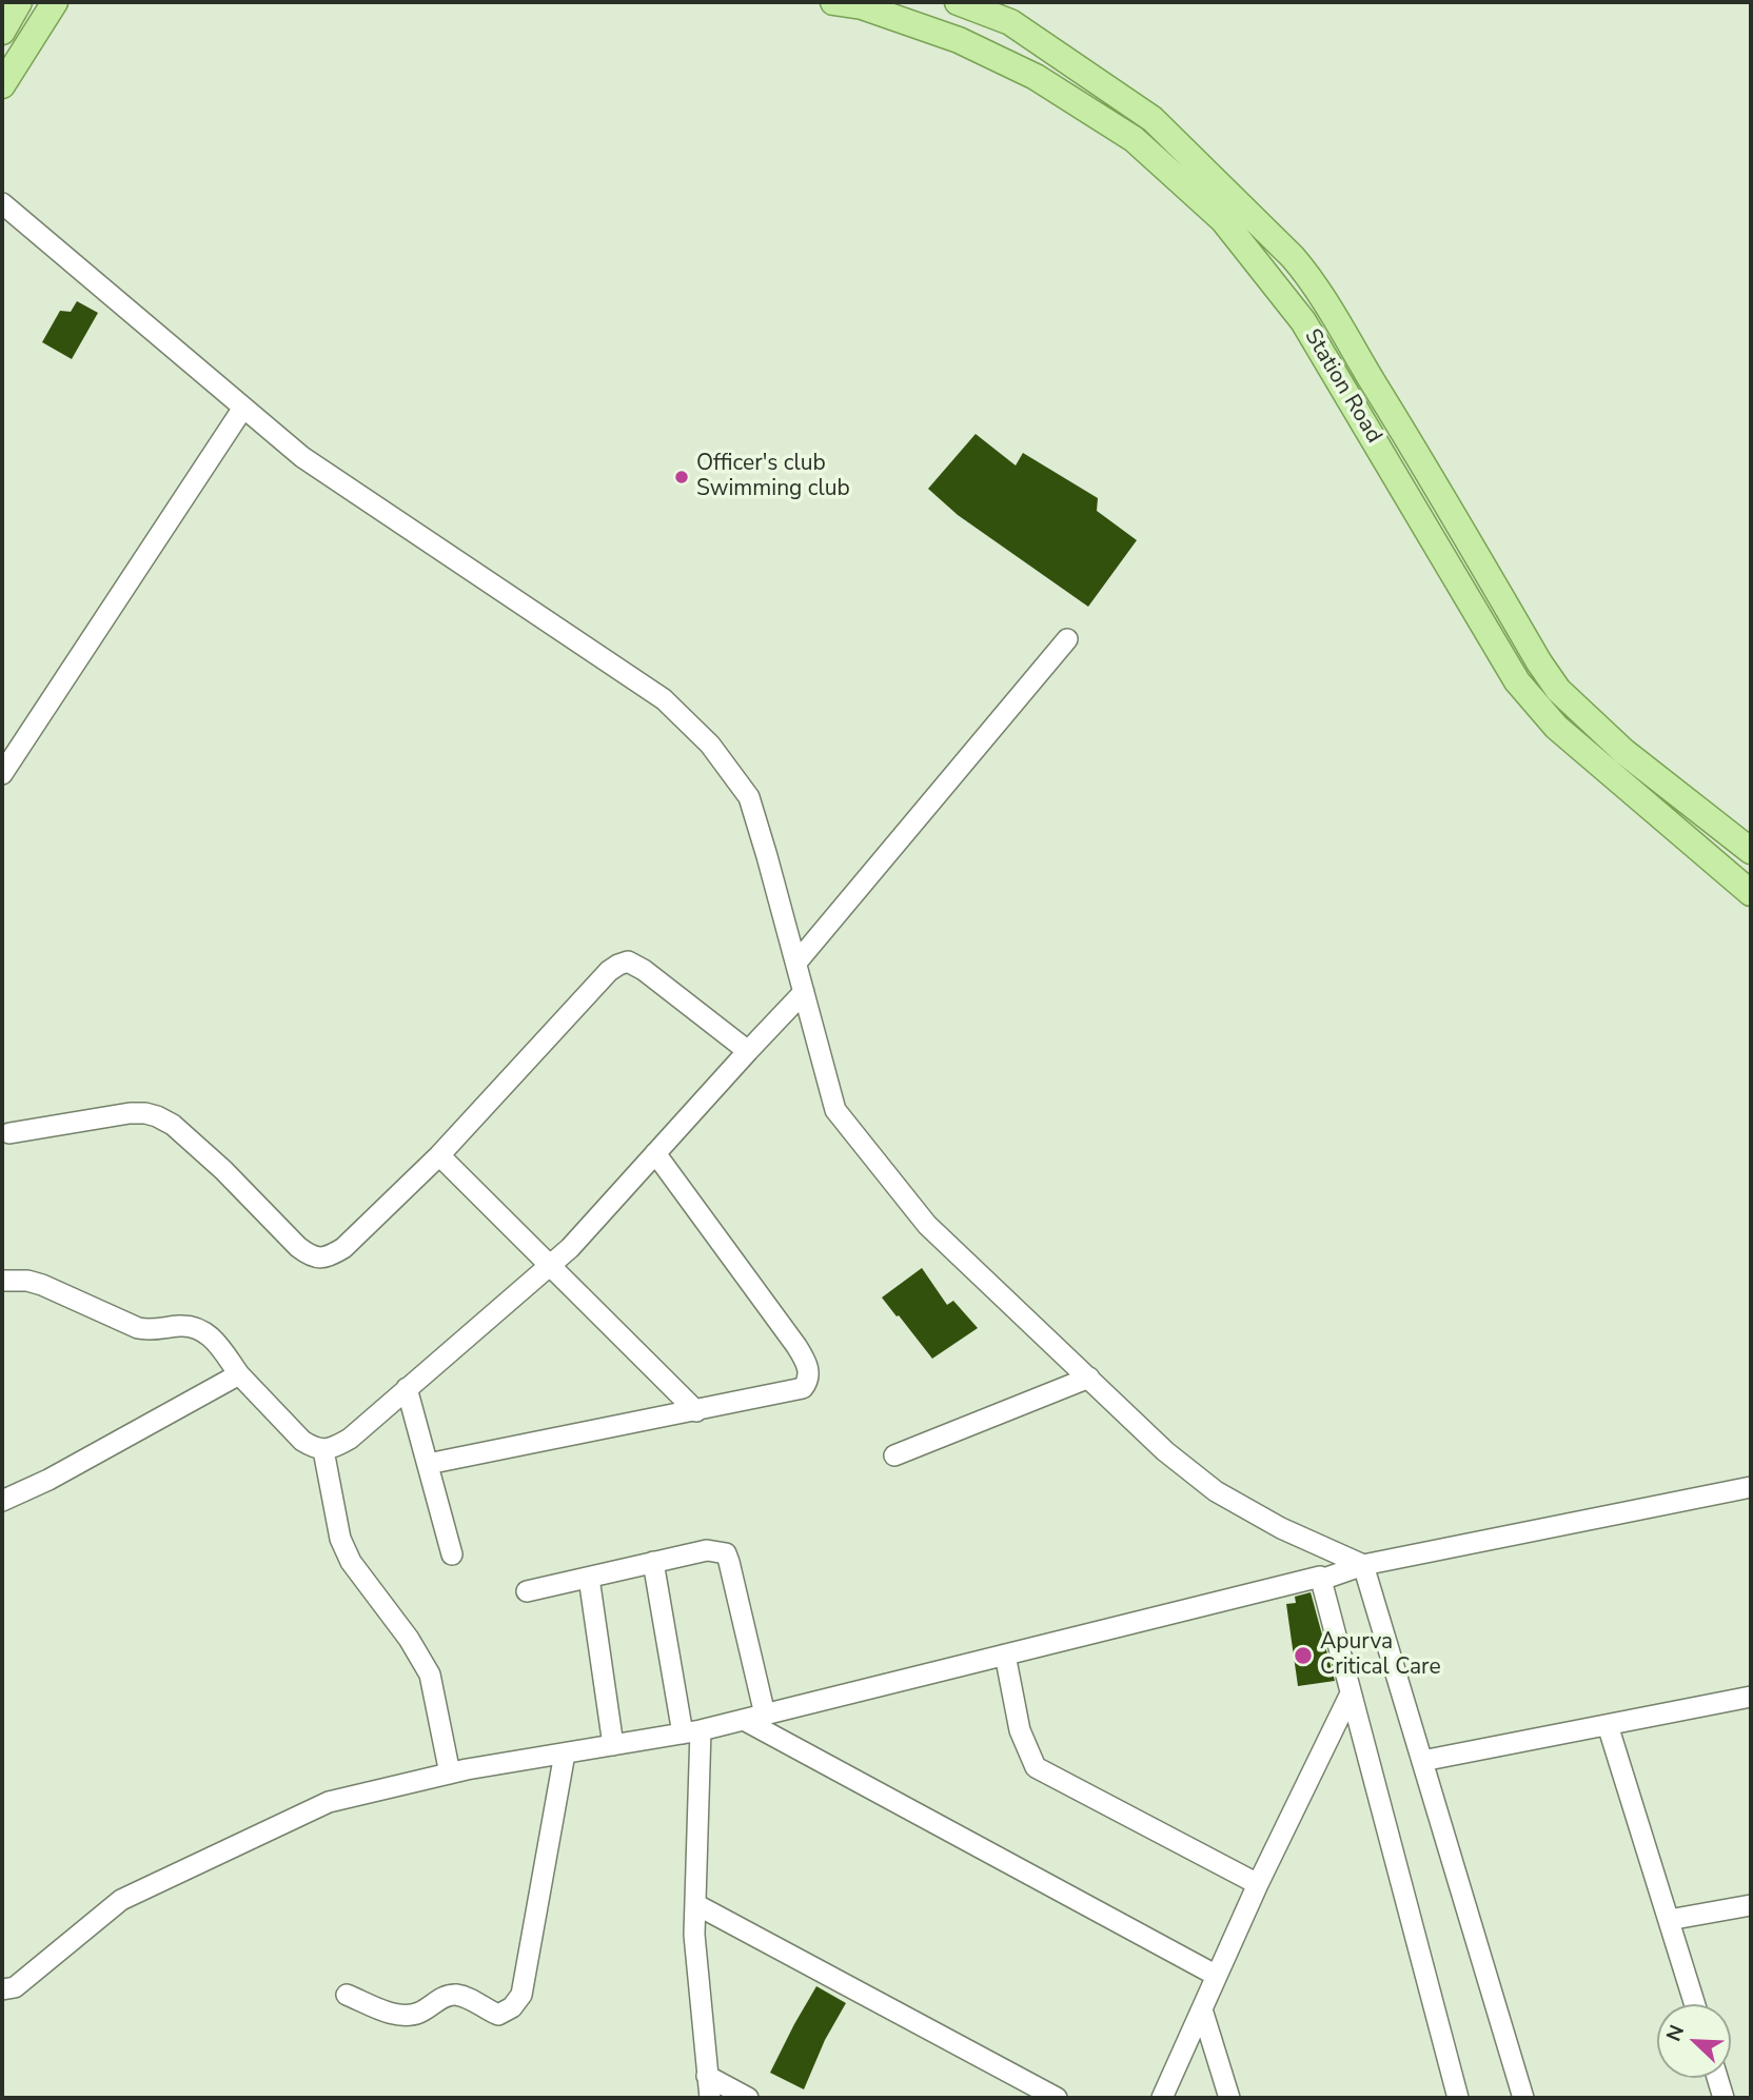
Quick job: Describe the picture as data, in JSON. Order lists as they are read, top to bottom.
{
  "streets": {
    "main road": ["Station Road"]
  },
  "places": ["Officer's club Swimming club", "Apurva Critical Care"],
  "north": "top left"
}
